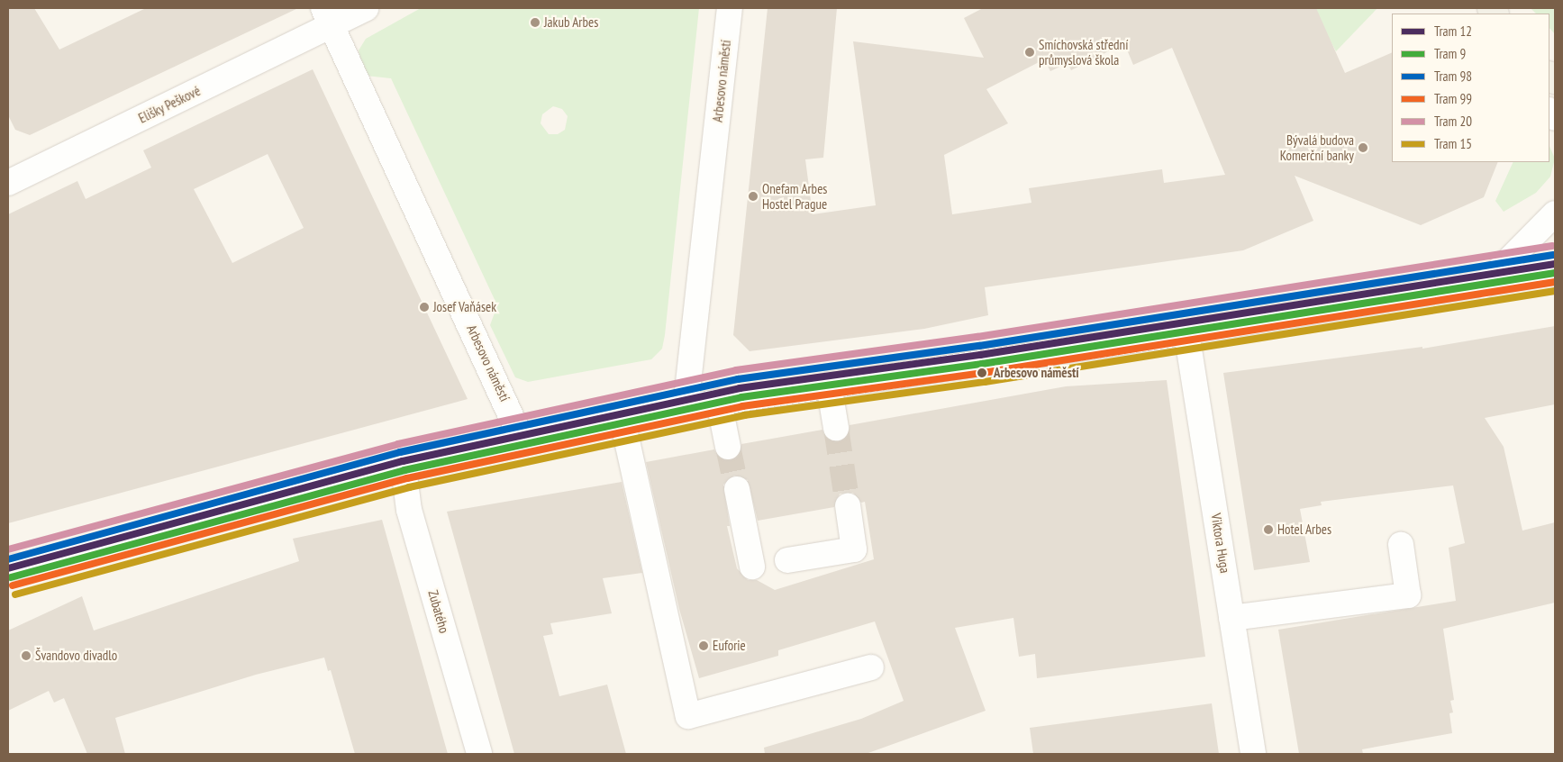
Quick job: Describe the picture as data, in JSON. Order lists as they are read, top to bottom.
{
  "streets": {
    "street": [
      "Arbesovo náměstí",
      "Elišky Peškové",
      "Viktora Huga",
      "Zubatého"
    ]
  },
  "crossings": [
    ["Arbesovo náměstí", "Elišky Peškové"]
  ],
  "places": [
    "Jakub Arbes",
    "Smíchovská střední průmyslová škola",
    "Bývalá budova Komerční banky",
    "Onefam Arbes Hostel Prague",
    "Josef Vaňásek",
    "Arbesovo náměstí",
    "Hotel Arbes",
    "Euforie",
    "Švandovo divadlo"
  ],
  "lines": [
    "tram line 20",
    "tram line 98",
    "tram line 12",
    "tram line 9",
    "tram line 99",
    "tram line 15"
  ],
  "legend": [
    "Tram 12",
    "Tram 9",
    "Tram 98",
    "Tram 99",
    "Tram 20",
    "Tram 15"
  ]
}
